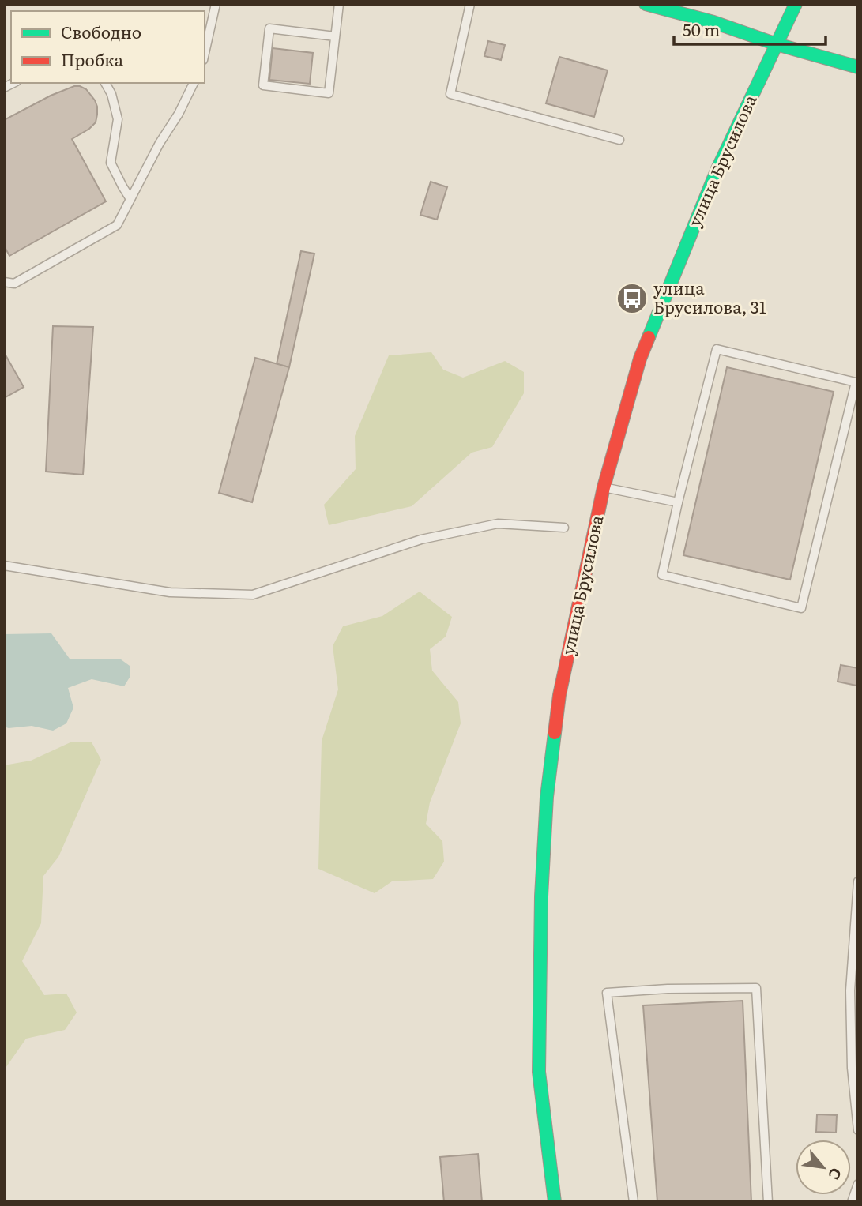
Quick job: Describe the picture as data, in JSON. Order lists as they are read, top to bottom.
{
  "streets": {
    "street": ["улица Брусилова"]
  },
  "places": {
    "bus stop": ["улица Брусилова, 31"]
  },
  "legend": ["Свободно", "Пробка"],
  "scale_bar": "50 m",
  "north": "bottom right"
}
